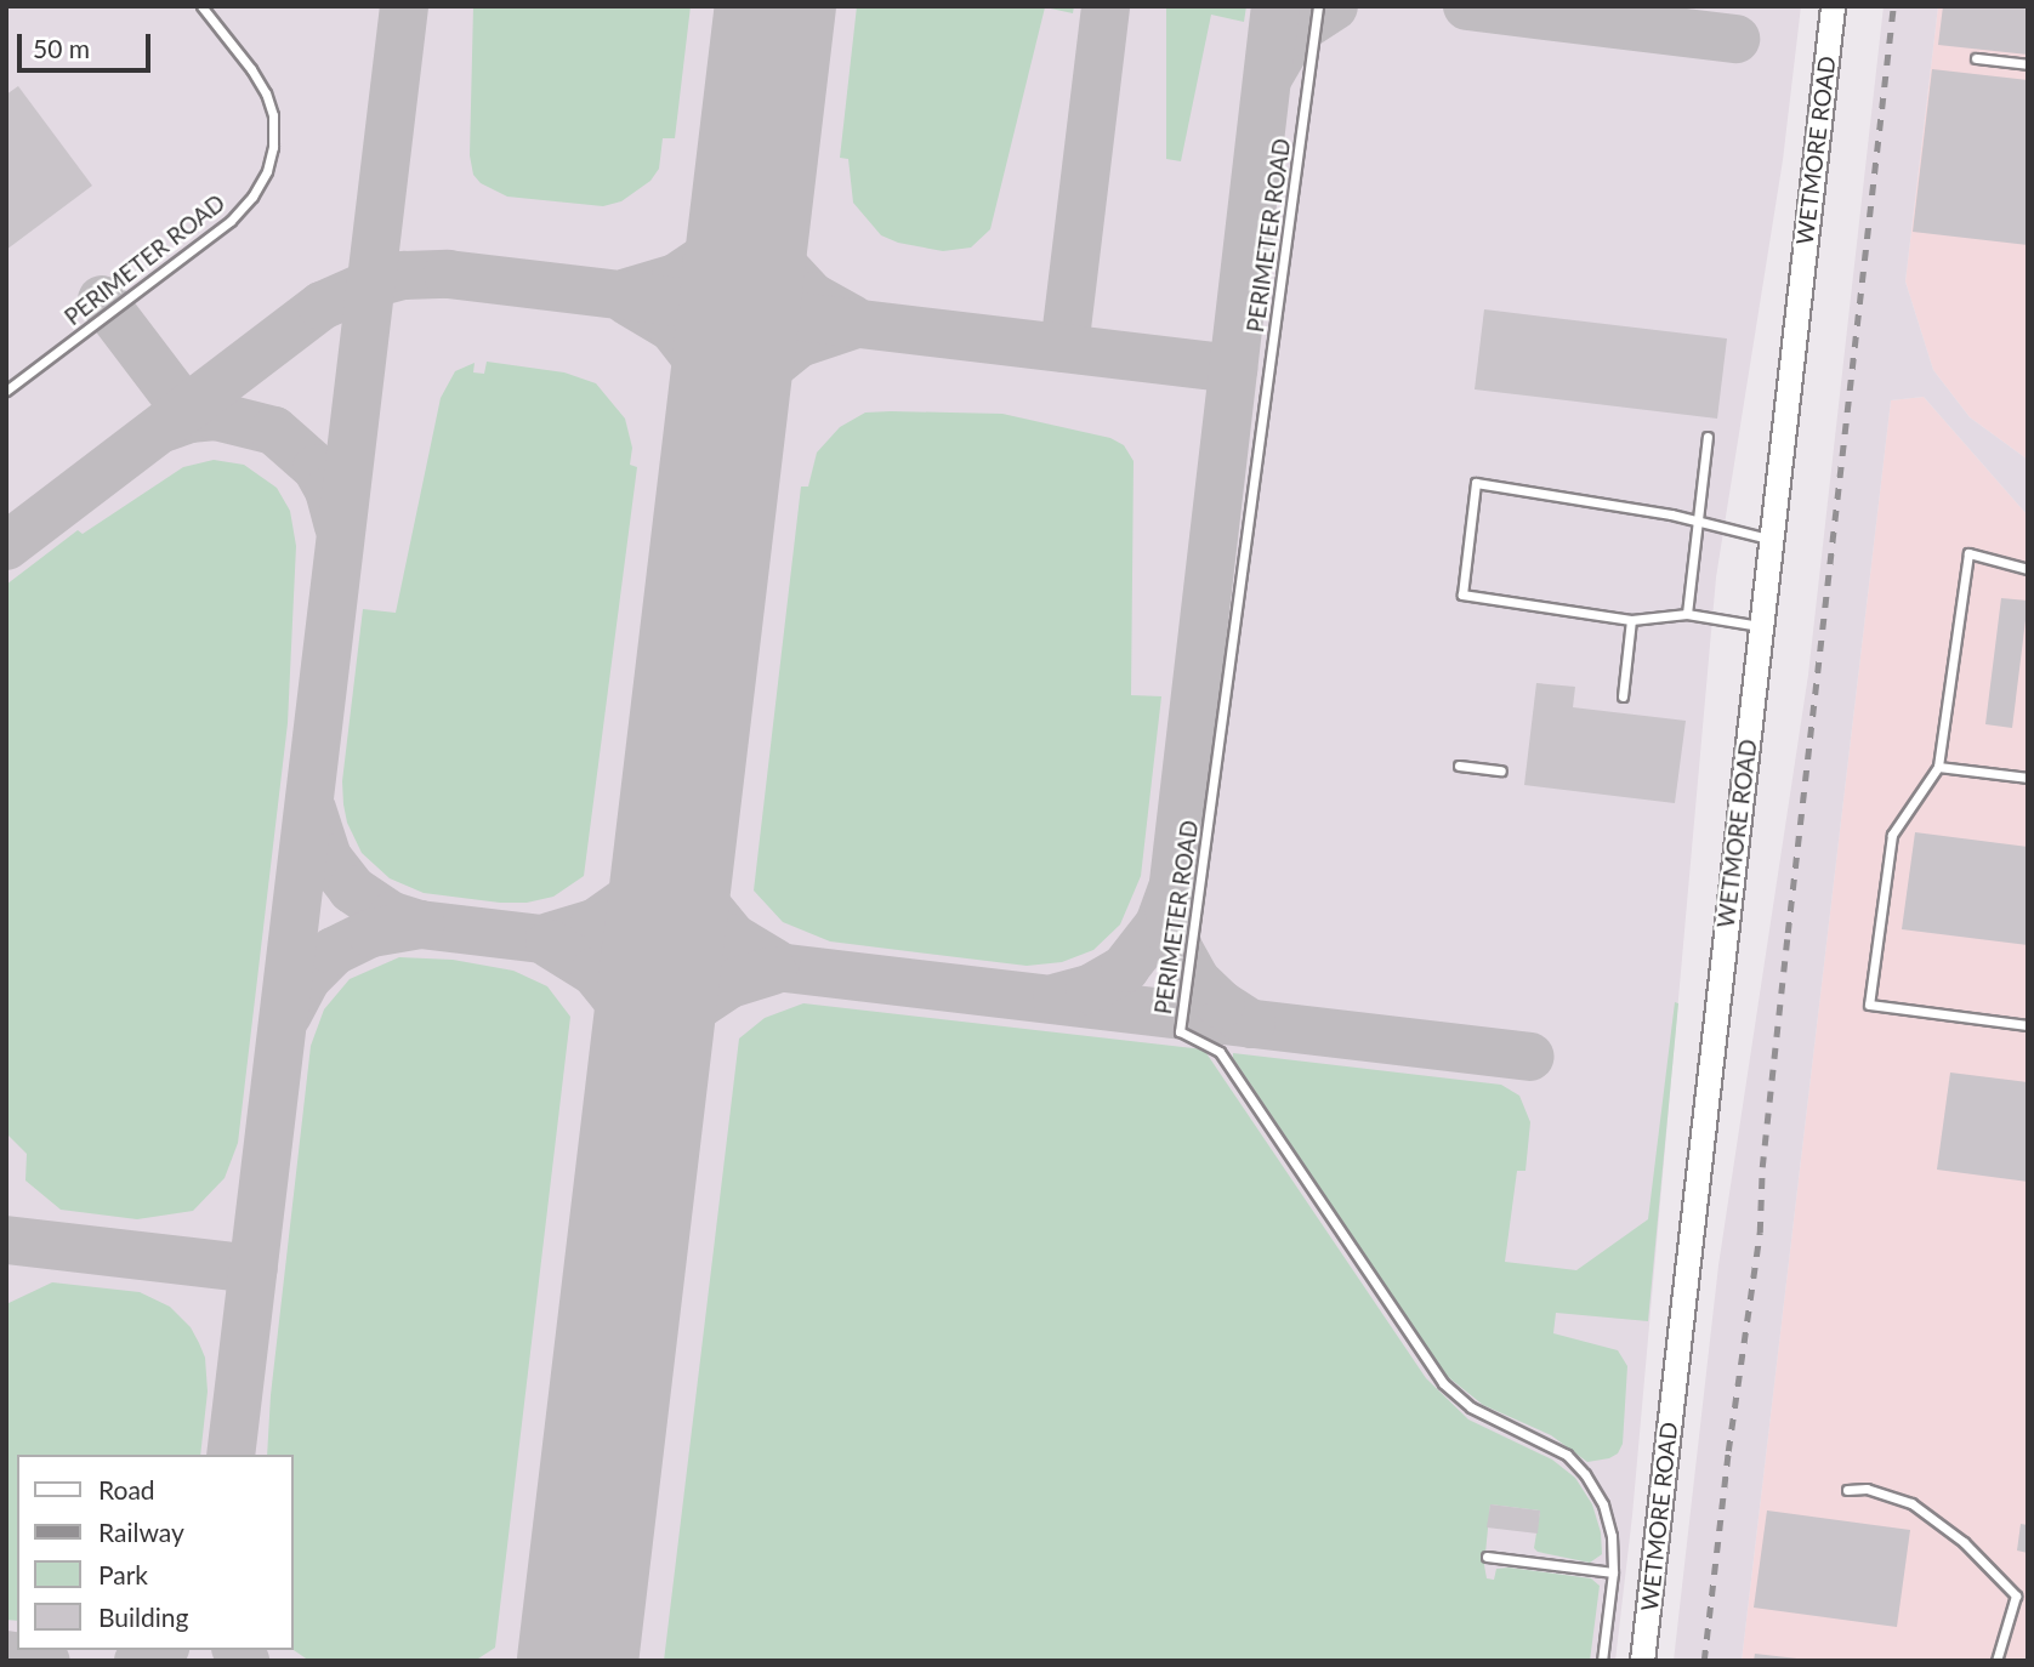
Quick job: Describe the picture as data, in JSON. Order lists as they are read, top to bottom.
{
  "streets": {
    "main road": ["WETMORE ROAD"],
    "lane": ["PERIMETER ROAD"]
  },
  "legend": [
    "Road",
    "Railway",
    "Park",
    "Building"
  ],
  "scale_bar": "50 m"
}
